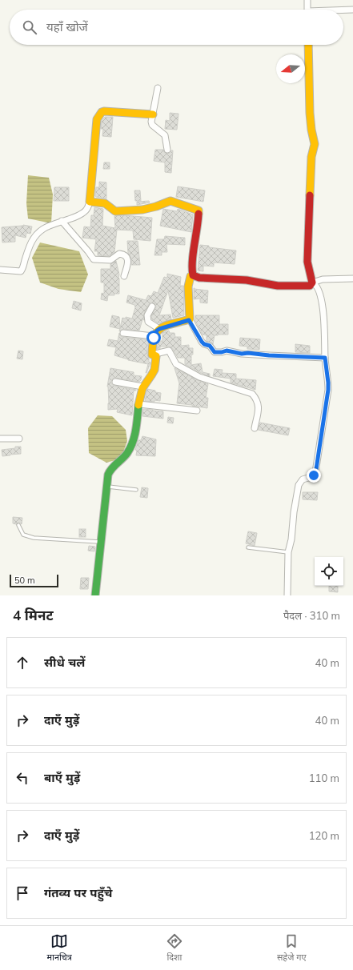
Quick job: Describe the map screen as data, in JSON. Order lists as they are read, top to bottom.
{
  "scale_bar": "50 m",
  "north": "left",
  "page": {
    "search": "यहाँ खोजें",
    "scale": "50 m",
    "heading": ["4 मिनट", "पैदल · 310 m"],
    "list": [
      ["सीधे चलें", "40 m"],
      ["दाएँ मुड़ें", "40 m"],
      ["बाएँ मुड़ें", "110 m"],
      ["दाएँ मुड़ें", "120 m"],
      "गंतव्य पर पहुँचे"
    ],
    "nav": ["मानचित्र", "दिशा", "सहेजे गए"]
  }
}
